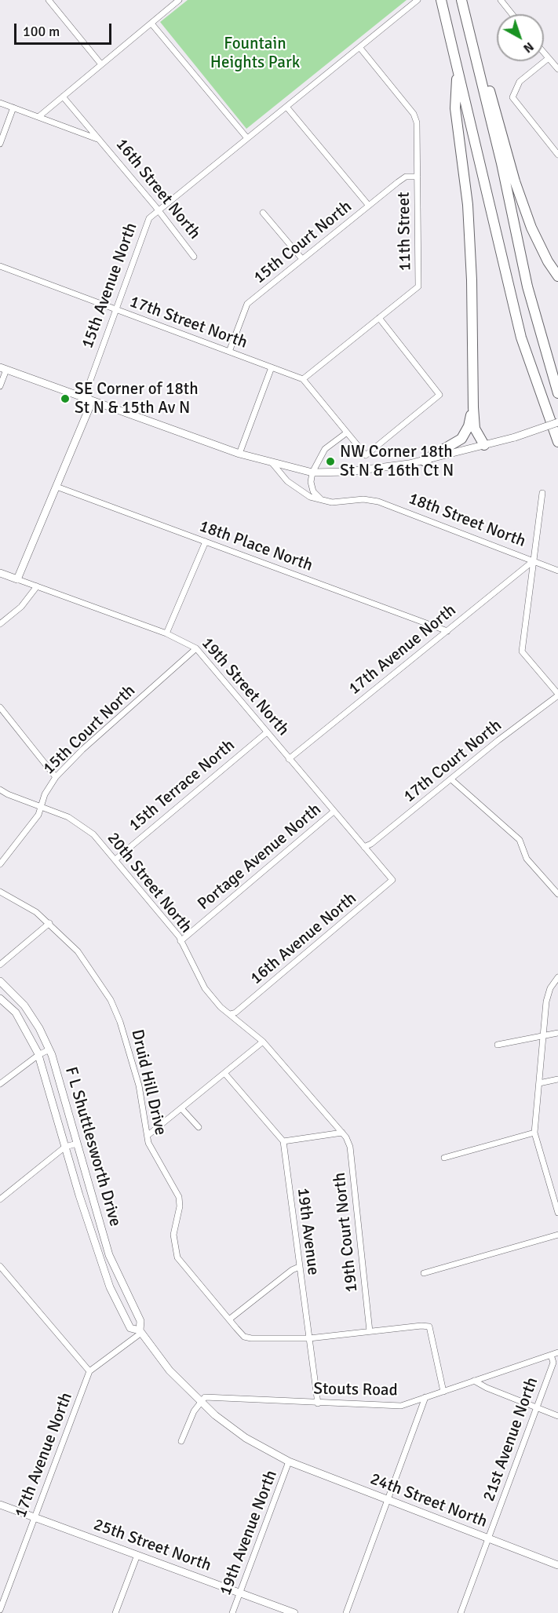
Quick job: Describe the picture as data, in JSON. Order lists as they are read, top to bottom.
{
  "streets": {
    "main road": [
      "15th Avenue North",
      "19th Street North",
      "F L Shuttlesworth Drive",
      "24th Street North",
      "25th Street North"
    ],
    "street": [
      "16th Street North",
      "11th Street",
      "15th Court North",
      "17th Street North",
      "18th Street North",
      "18th Place North",
      "17th Avenue North",
      "17th Court North",
      "15th Terrace North",
      "Portage Avenue North",
      "20th Street North",
      "16th Avenue North",
      "Druid Hill Drive",
      "19th Avenue",
      "19th Court North",
      "Stouts Road",
      "21st Avenue North",
      "19th Avenue North"
    ]
  },
  "crossings": [
    ["16th Street North", "15th Avenue North"],
    ["11th Street", "15th Court North"],
    ["11th Street", "15th Avenue North"],
    ["11th Street", "17th Street North"],
    ["15th Court North", "17th Street North"],
    ["15th Court North", "19th Street North"],
    ["15th Court North", "20th Street North"],
    ["15th Avenue North", "17th Street North"],
    ["15th Avenue North", "18th Place North"],
    ["15th Avenue North", "19th Street North"],
    ["18th Street North", "17th Avenue North"],
    ["18th Place North", "17th Avenue North"],
    ["17th Avenue North", "19th Street North"],
    ["17th Avenue North", "25th Street North"],
    ["19th Street North", "17th Court North"],
    ["19th Street North", "15th Terrace North"],
    ["19th Street North", "Portage Avenue North"],
    ["19th Street North", "16th Avenue North"],
    ["15th Terrace North", "20th Street North"],
    ["Portage Avenue North", "20th Street North"],
    ["20th Street North", "16th Avenue North"],
    ["20th Street North", "19th Court North"],
    ["Druid Hill Drive", "19th Avenue"],
    ["Druid Hill Drive", "19th Court North"],
    ["Druid Hill Drive", "Stouts Road"],
    ["F L Shuttlesworth Drive", "Stouts Road"],
    ["F L Shuttlesworth Drive", "24th Street North"],
    ["F L Shuttlesworth Drive", "19th Avenue North"],
    ["Stouts Road", "21st Avenue North"],
    ["21st Avenue North", "24th Street North"],
    ["24th Street North", "19th Avenue North"],
    ["19th Avenue North", "25th Street North"]
  ],
  "parks": ["Fountain Heights Park"],
  "places": ["SE Corner of 18th St N & 15th Av N", "NW Corner 18th St N & 16th Ct N"],
  "scale_bar": "100 m",
  "north": "bottom right"
}
